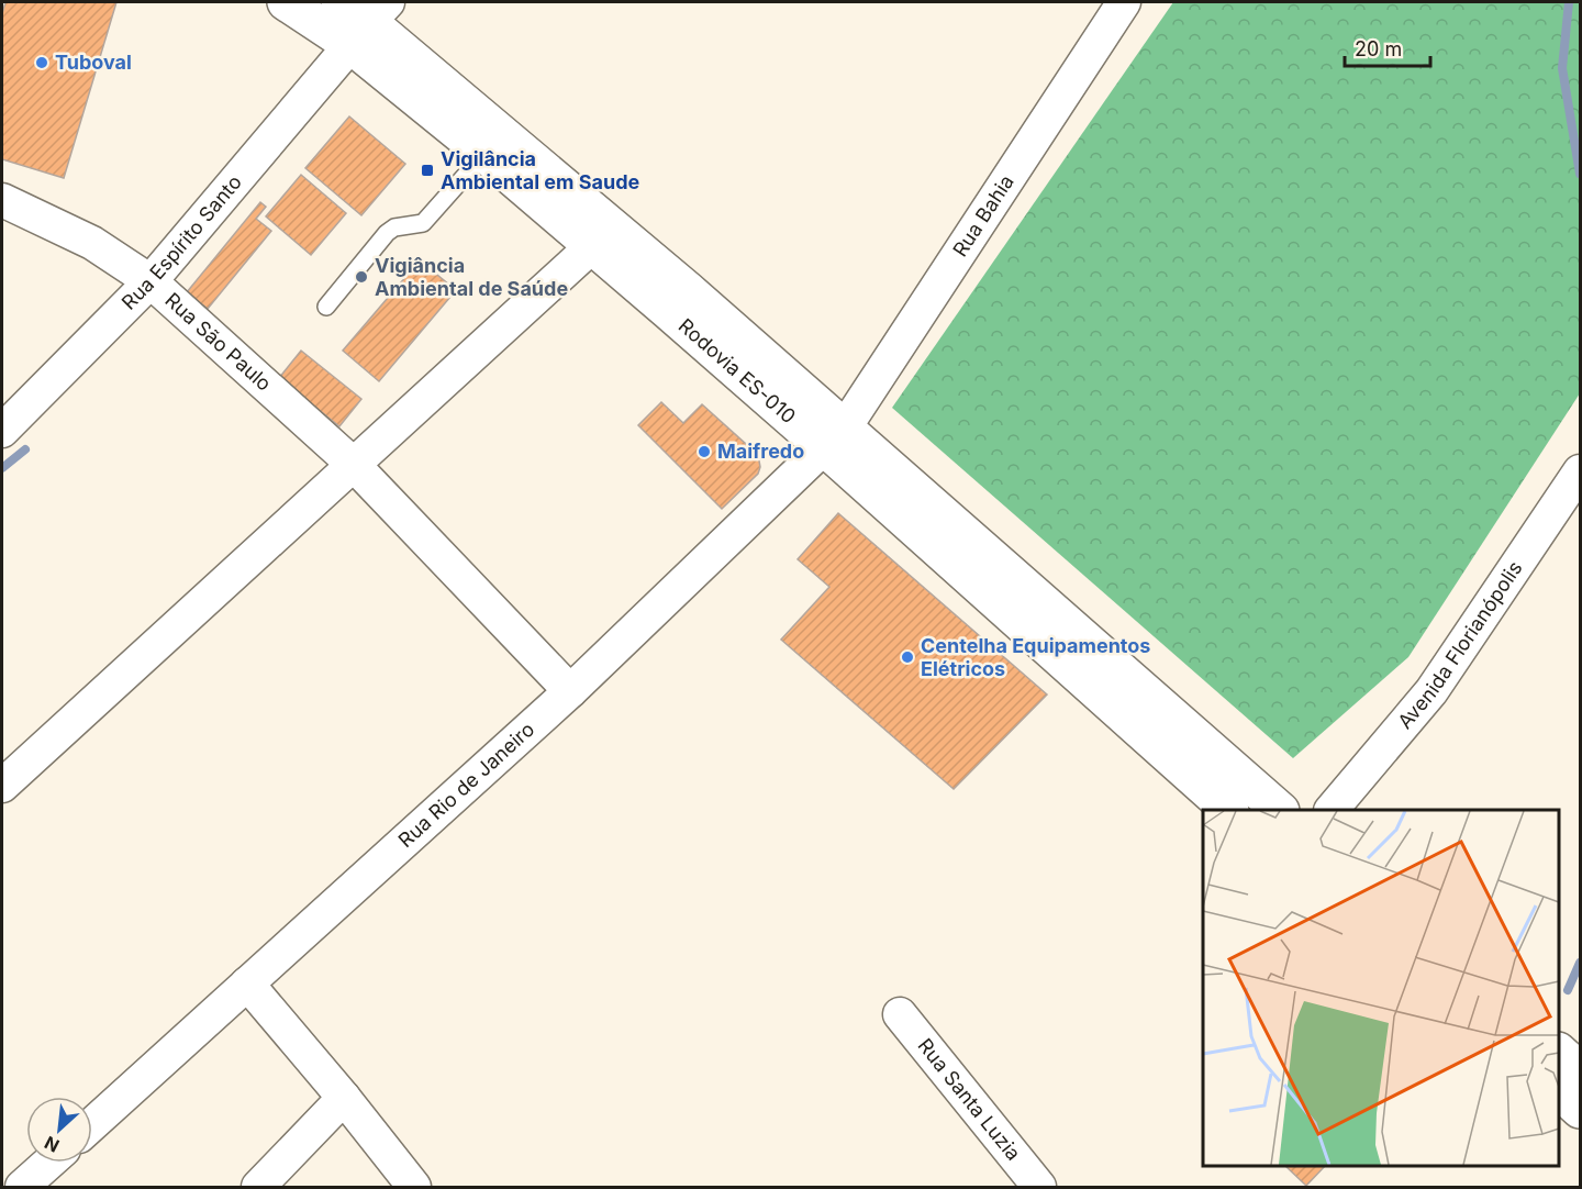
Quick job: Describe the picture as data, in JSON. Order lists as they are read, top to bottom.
{
  "streets": {
    "main road": ["Rodovia ES-010"],
    "street": [
      "Rua Bahia",
      "Rua Espírito Santo",
      "Rua São Paulo",
      "Avenida Florianópolis",
      "Rua Rio de Janeiro",
      "Rua Santa Luzia"
    ]
  },
  "crossings": [
    ["Rua Bahia", "Rodovia ES-010"],
    ["Rua Bahia", "Rua Rio de Janeiro"],
    ["Rua Espírito Santo", "Rua São Paulo"],
    ["Rua Espírito Santo", "Rodovia ES-010"],
    ["Rua São Paulo", "Rua Rio de Janeiro"],
    ["Rodovia ES-010", "Rua Rio de Janeiro"]
  ],
  "places": {
    "other": [
      "Tuboval",
      "Vigiância Ambiental de Saúde",
      "Maifredo",
      "Centelha Equipamentos Elétricos"
    ],
    "transit": ["Vigilância Ambiental em Saude"]
  },
  "scale_bar": "20 m",
  "north": "bottom left"
}
